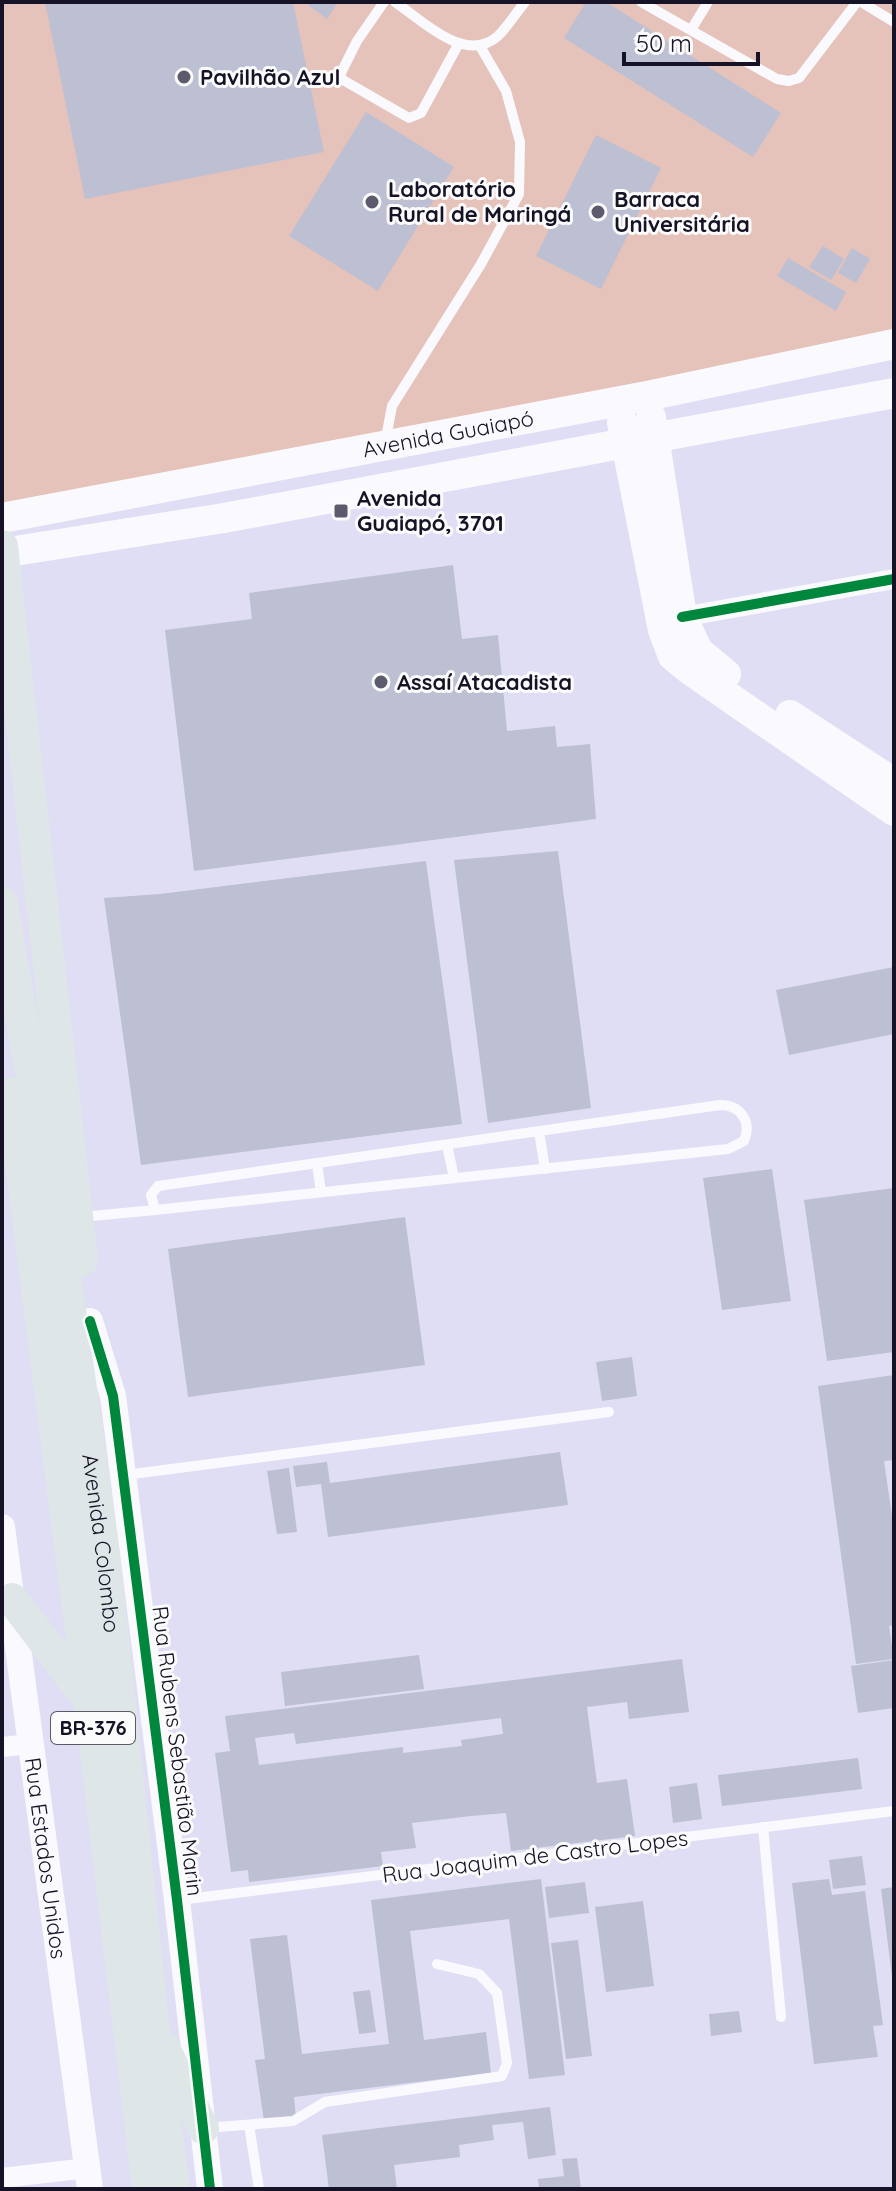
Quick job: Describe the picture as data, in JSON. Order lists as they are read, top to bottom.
{
  "streets": {
    "main road": ["Avenida Guaiapó", "Avenida Colombo", "BR-376"],
    "street": ["Rua Rubens Sebastião Marin", "Rua Estados Unidos"],
    "lane": ["Rua Joaquim de Castro Lopes"]
  },
  "crossings": [
    ["Rua Rubens Sebastião Marin", "Rua Joaquim de Castro Lopes"]
  ],
  "places": {
    "other": [
      "Pavilhão Azul",
      "Laboratório Rural de Maringá",
      "Barraca Universitária",
      "Assaí Atacadista"
    ],
    "transit": ["Avenida Guaiapó, 3701"]
  },
  "scale_bar": "50 m"
}
